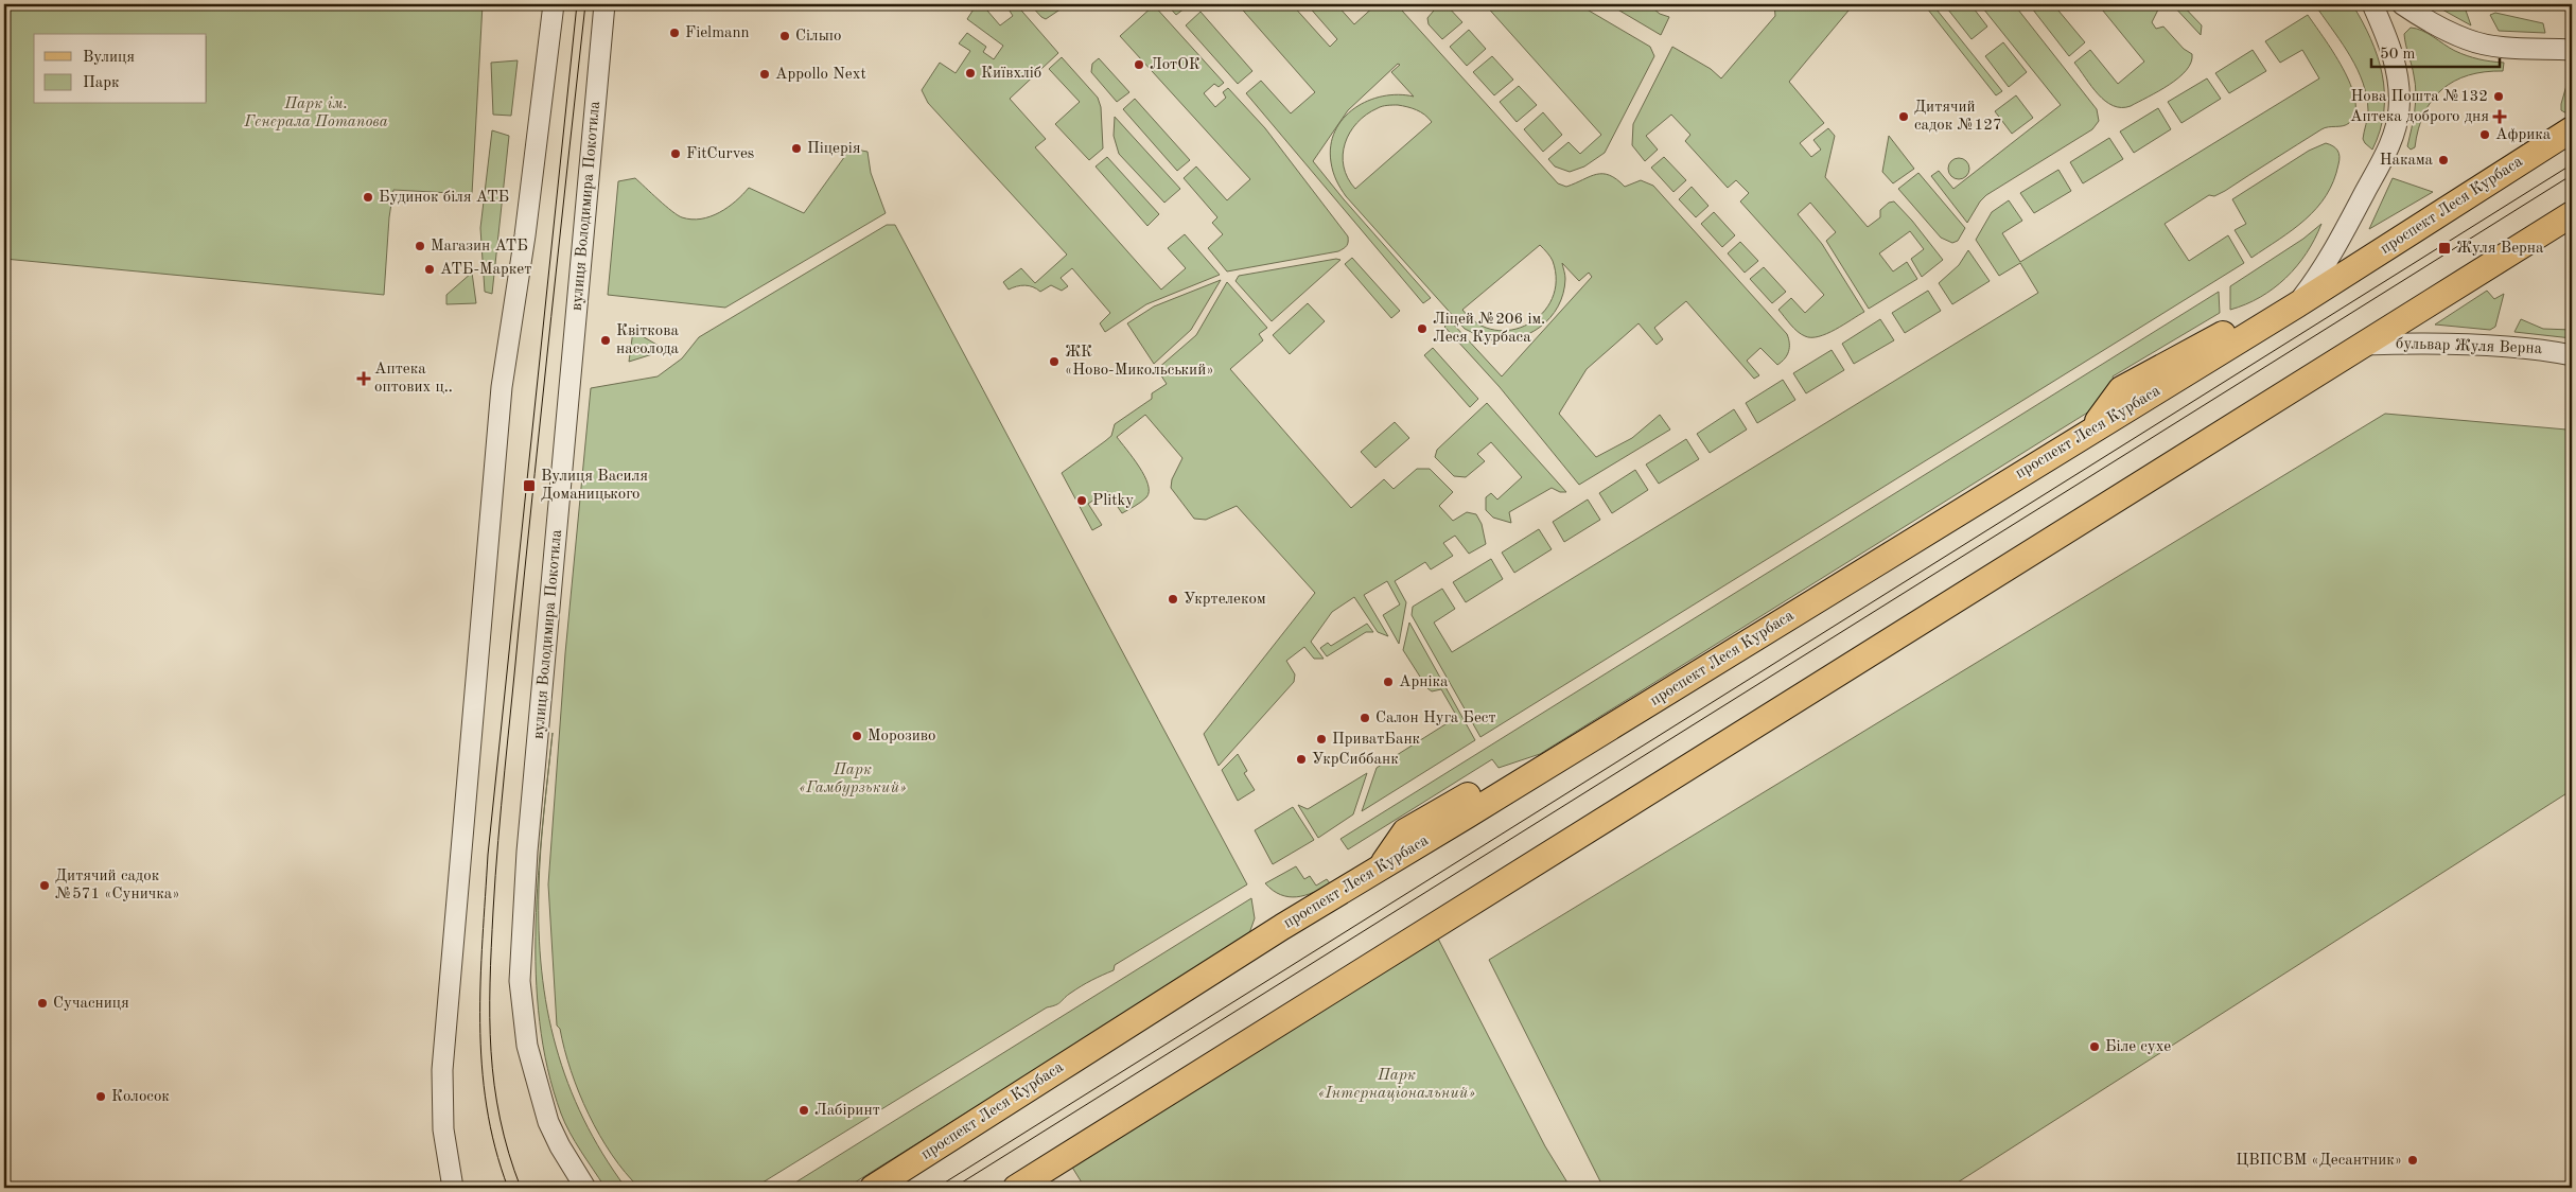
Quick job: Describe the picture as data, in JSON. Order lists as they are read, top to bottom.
{
  "streets": {
    "main road": ["проспект Леся Курбаса"],
    "street": ["вулиця Володимира Покотила", "бульвар Жуля Верна"]
  },
  "parks": ["Парк ім. Генерала Потапова", "Парк «Гамбурзький»", "Парк «Інтернаціональний»"],
  "places": {
    "other": [
      "Fielmann",
      "Сільпо",
      "ЛотОК",
      "Київхліб",
      "Appollo Next",
      "Нова Пошта №132",
      "Дитячий садок №127",
      "Африка",
      "Піцерія",
      "FitCurves",
      "Накама",
      "Будинок біля АТБ",
      "Магазин АТБ",
      "АТБ-Маркет",
      "Ліцей №206 ім. Леся Курбаса",
      "Квіткова насолода",
      "ЖК «Ново-Микольський»",
      "Plitky",
      "Укртелеком",
      "Арніка",
      "Салон Нуга Бест",
      "Морозиво",
      "ПриватБанк",
      "УкрСиббанк",
      "Дитячий садок №571 «Суничка»",
      "Сучасниця",
      "Біле сухе",
      "Колосок",
      "Лабіринт",
      "ЦВПСВМ «Десантник»"
    ],
    "health": ["Аптека доброго дня", "Аптека оптових ц‥"],
    "transit": ["Жуля Верна", "Вулиця Василя Доманицького"]
  },
  "legend": ["Вулиця", "Парк"],
  "scale_bar": "50 m"
}
